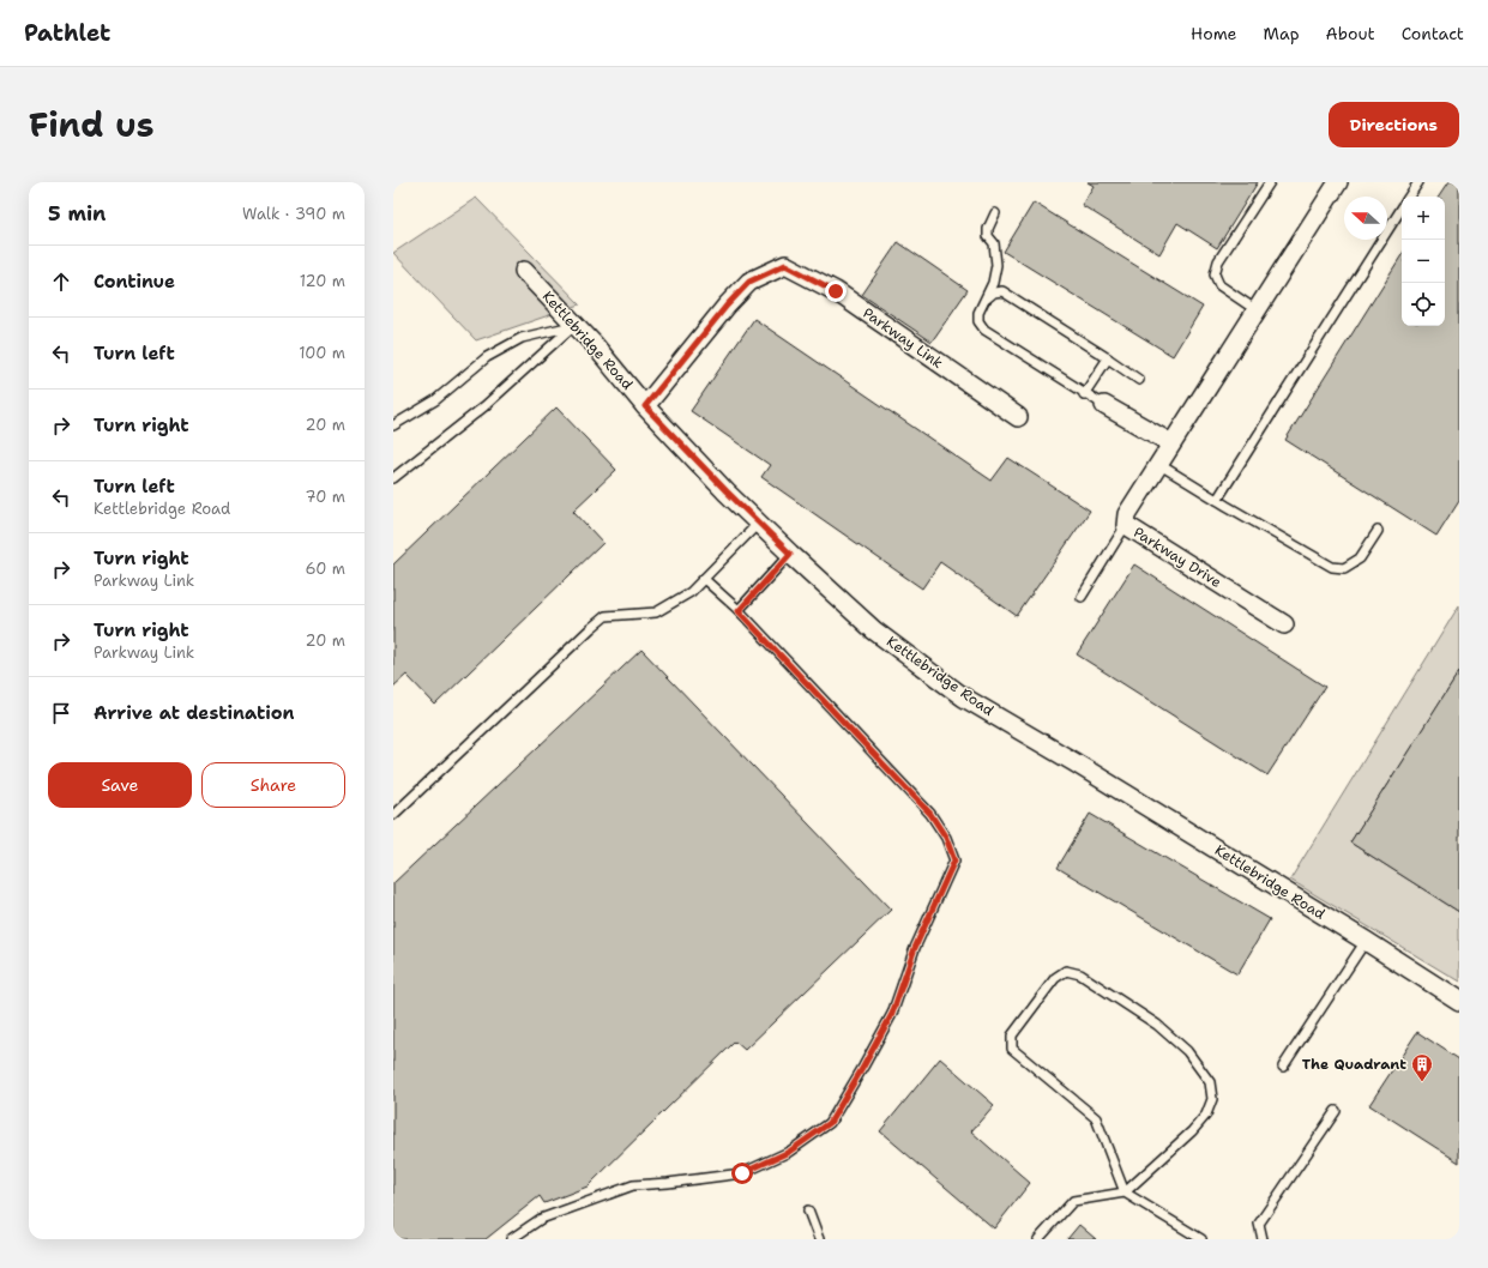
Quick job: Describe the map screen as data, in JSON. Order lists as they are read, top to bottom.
{
  "streets": {
    "street": ["Parkway Link", "Kettlebridge Road", "Parkway Drive"]
  },
  "crossings": [
    ["Parkway Link", "Kettlebridge Road"]
  ],
  "places": {
    "building": ["The Quadrant"]
  },
  "north": "left",
  "page": {
    "header": "Pathlet",
    "nav": [
      "Home",
      "Map",
      "About",
      "Contact"
    ],
    "title": "Find us",
    "buttons": [
      "Directions",
      ["Save", "Share"]
    ],
    "heading": ["5 min", "Walk · 390 m"],
    "map_buttons": ["+", "−"],
    "list": [
      ["Continue", "120 m"],
      ["Turn left", "100 m"],
      ["Turn right", "20 m"],
      ["Turn left", "Kettlebridge Road", "70 m"],
      ["Turn right", "Parkway Link", "60 m"],
      ["Turn right", "Parkway Link", "20 m"],
      "Arrive at destination"
    ]
  }
}
